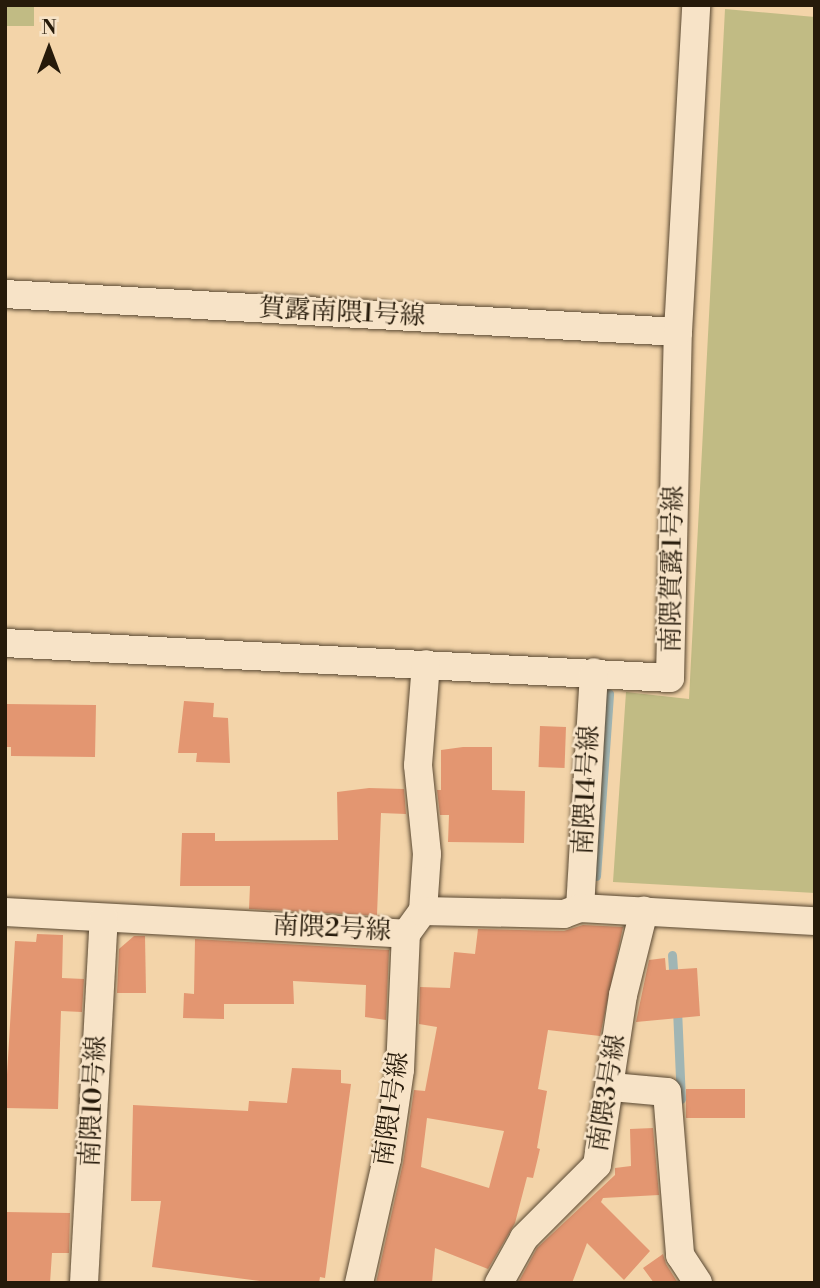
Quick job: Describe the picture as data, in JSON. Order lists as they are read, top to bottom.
{
  "streets": {
    "street": [
      "賀露南隈1号線",
      "南隈賀露1号線",
      "南隈14号線",
      "南隈2号線",
      "南隈3号線",
      "南隈10号線",
      "南隈1号線"
    ]
  },
  "crossings": [
    ["賀露南隈1号線", "南隈賀露1号線"],
    ["南隈賀露1号線", "南隈14号線"],
    ["南隈14号線", "南隈2号線"],
    ["南隈2号線", "南隈3号線"],
    ["南隈2号線", "南隈10号線"],
    ["南隈2号線", "南隈1号線"]
  ],
  "north": "top"
}
